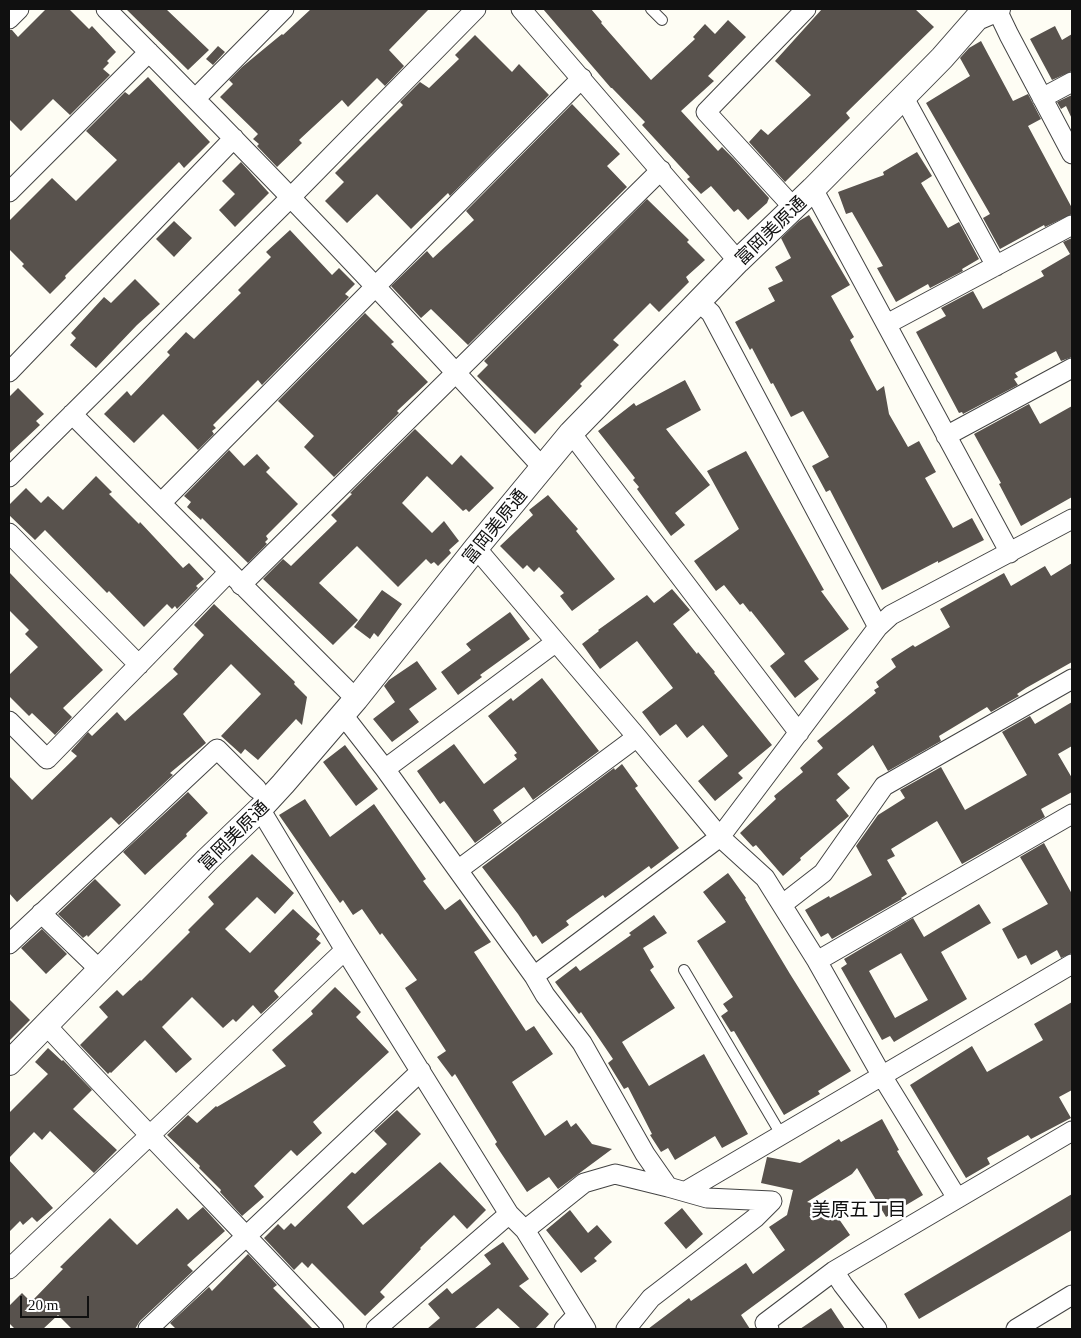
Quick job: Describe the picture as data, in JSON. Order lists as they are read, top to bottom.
{
  "streets": {
    "street": ["富岡美原通"]
  },
  "districts": ["美原五丁目"],
  "scale_bar": "20 m"
}
